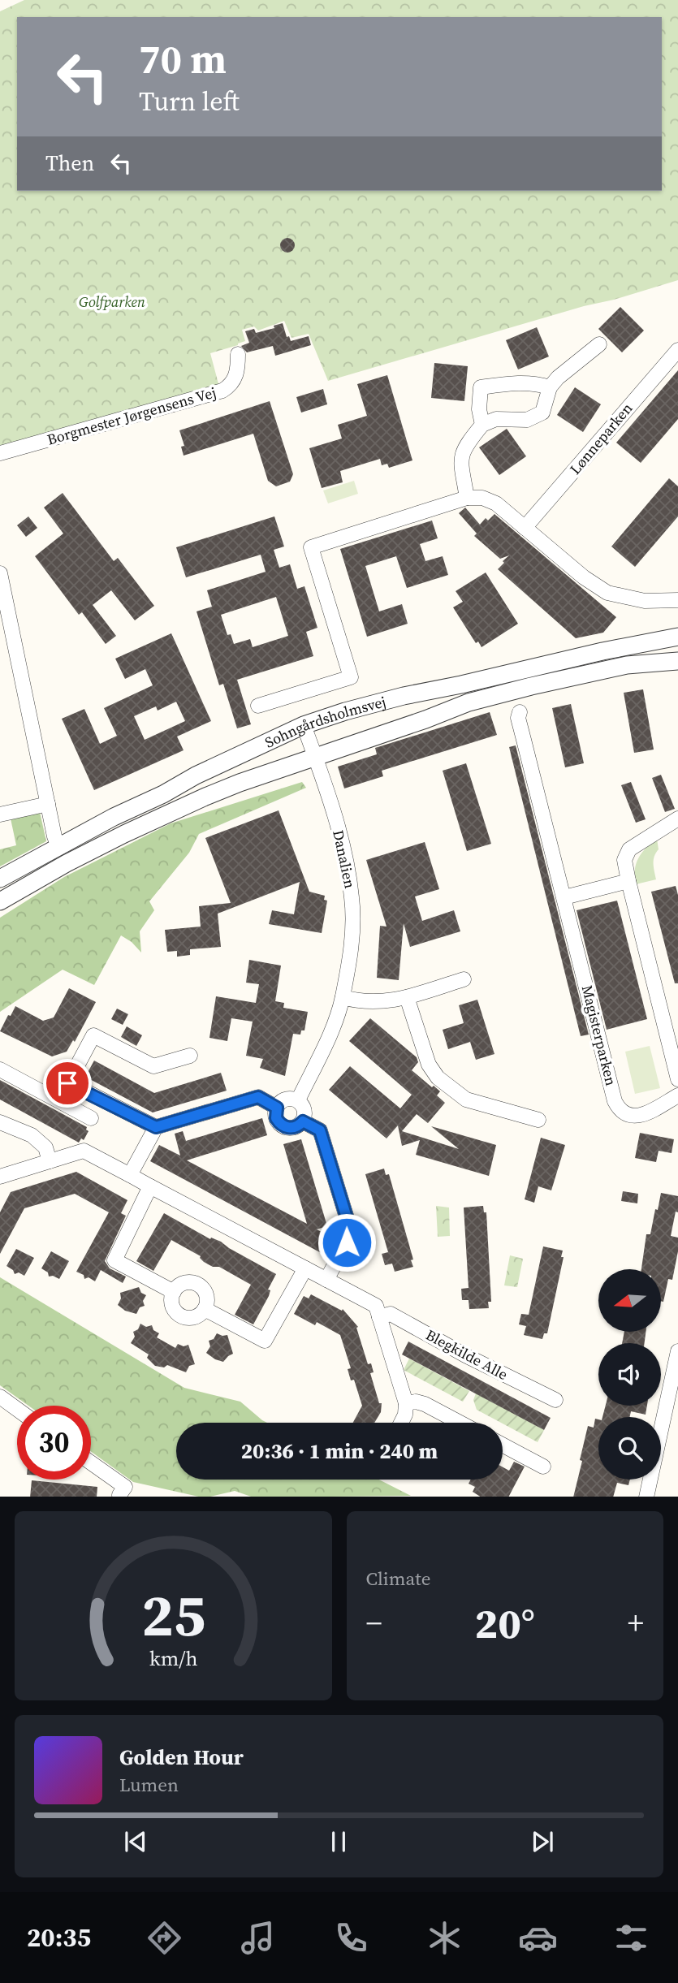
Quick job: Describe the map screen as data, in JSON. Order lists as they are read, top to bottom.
{
  "streets": {
    "street": [
      "Borgmester Jørgensens Vej",
      "Lønneparken",
      "Sohngårdsholmsvej",
      "Danalien",
      "Magisterparken",
      "Blegkilde Alle"
    ]
  },
  "crossings": [
    ["Sohngårdsholmsvej", "Danalien"]
  ],
  "parks": ["Golfparken"],
  "north": "left",
  "page": {
    "turn": ["70 m", "Turn left"],
    "then": "Then",
    "limit": "30",
    "trip": "20:36 · 1 min · 240 m",
    "tile": "Climate",
    "heat": ["−", "20°", "+"],
    "song": ["Golden Hour", "Lumen"],
    "tabs": "20:35",
    "gauge": ["25", "km/h"]
  }
}
